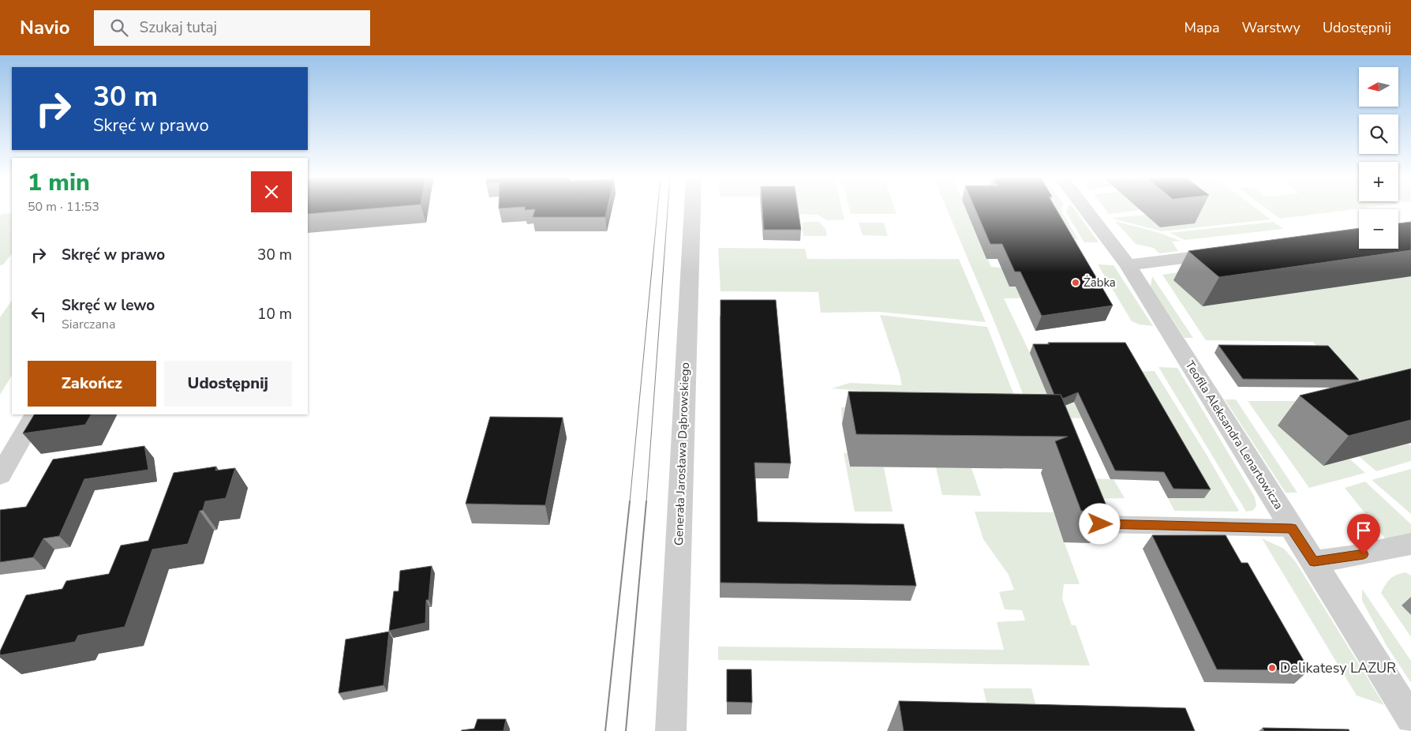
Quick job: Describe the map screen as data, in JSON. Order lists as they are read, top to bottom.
{
  "streets": {
    "street": ["Teofila Aleksandra Lenartowicza", "Generała Jarosława Dąbrowskiego"]
  },
  "places": ["Żabka", "Delikatesy LAZUR"],
  "north": "left",
  "page": {
    "header": "Navio",
    "search": "Szukaj tutaj",
    "nav": ["Mapa", "Warstwy", "Udostępnij"],
    "map_buttons": ["+", "−"],
    "turn": ["30 m", "Skręć w prawo"],
    "heading": ["1 min", "50 m · 11:53"],
    "list": [
      {
        "name": "Skręć w prawo",
        "value": "30 m"
      },
      {
        "name": "Skręć w lewo",
        "note": "Siarczana",
        "value": "10 m"
      }
    ],
    "buttons": ["Zakończ", "Udostępnij"]
  }
}
